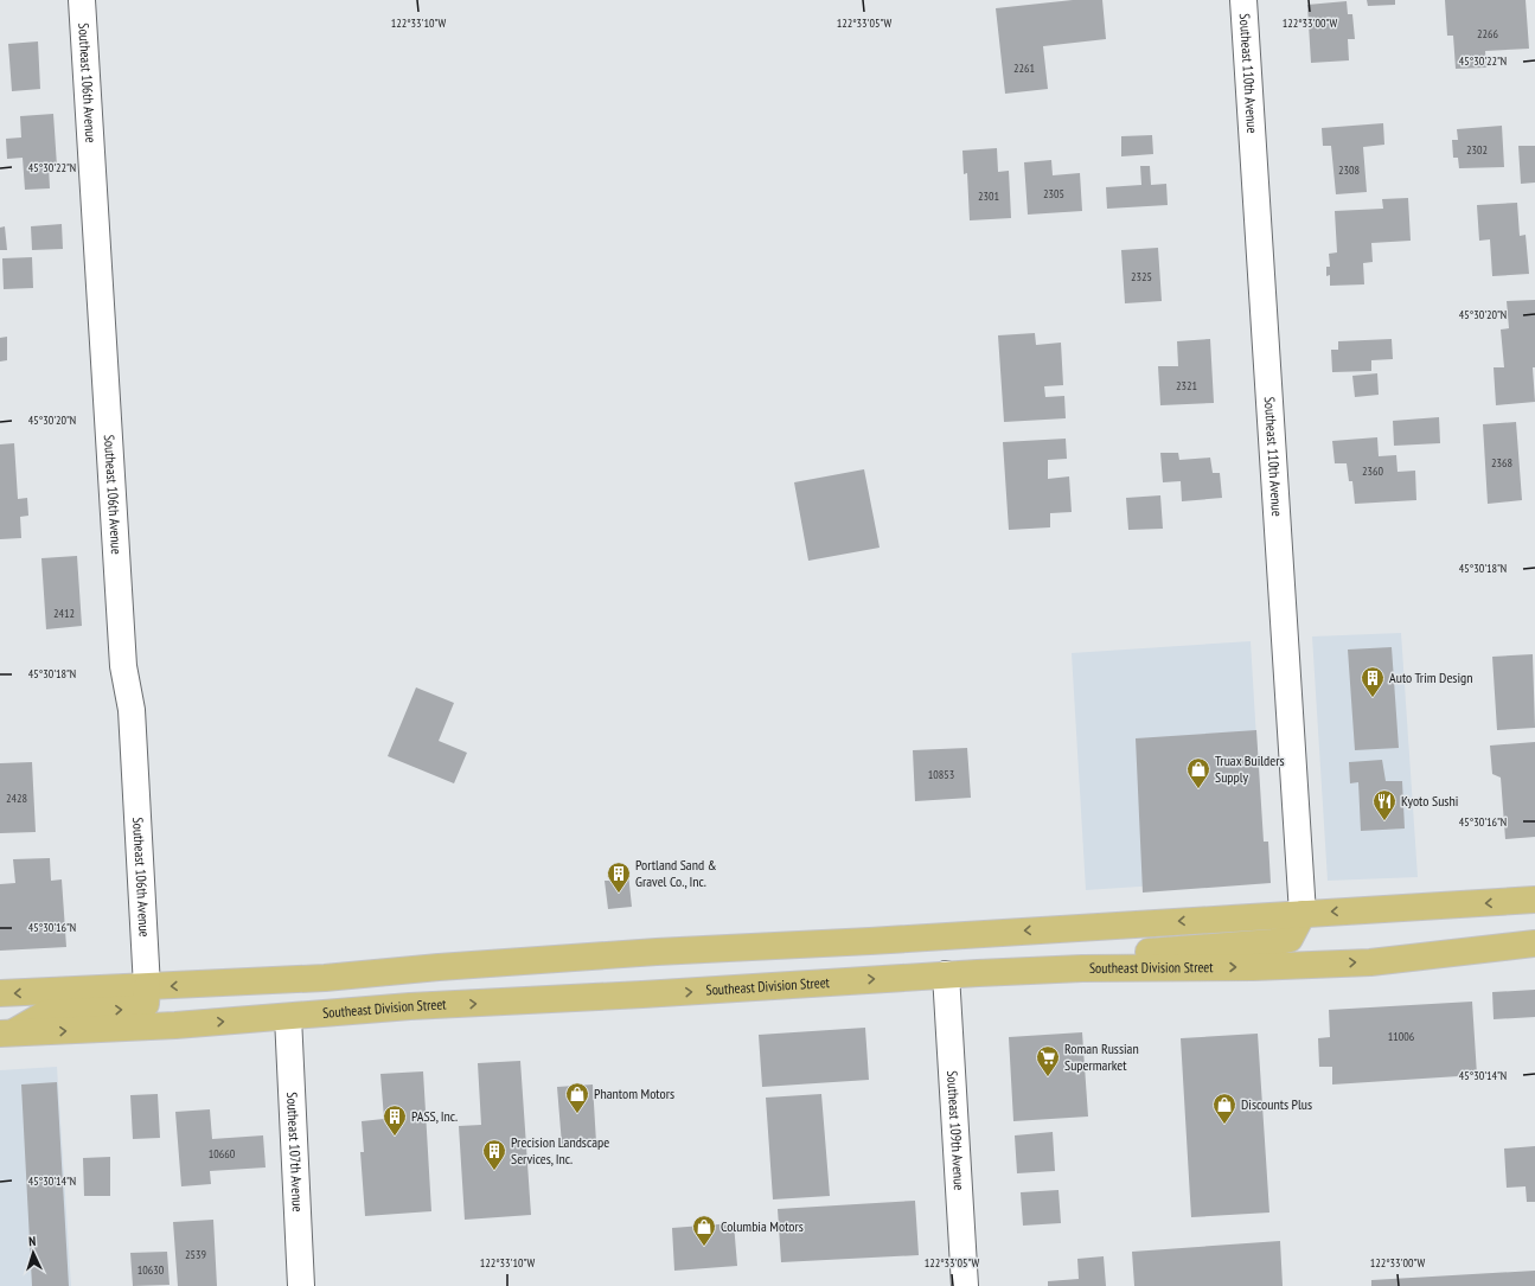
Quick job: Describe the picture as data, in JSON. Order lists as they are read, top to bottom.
{
  "streets": {
    "main road": ["Southeast Division Street"],
    "street": [
      "Southeast 110th Avenue",
      "Southeast 106th Avenue",
      "Southeast 109th Avenue",
      "Southeast 107th Avenue"
    ]
  },
  "crossings": [
    ["Southeast Division Street", "Southeast 109th Avenue"],
    ["Southeast Division Street", "Southeast 107th Avenue"]
  ],
  "places": {
    "building": [
      "Auto Trim Design",
      "Portland Sand & Gravel Co., Inc.",
      "PASS, Inc.",
      "Precision Landscape Services, Inc."
    ],
    "shop": [
      "Truax Builders Supply",
      "Phantom Motors",
      "Discounts Plus",
      "Columbia Motors"
    ],
    "restaurant": ["Kyoto Sushi"],
    "supermarket": ["Roman Russian Supermarket"]
  },
  "house_numbers": [
    "2266",
    "2261",
    "2302",
    "2308",
    "2305",
    "2301",
    "2325",
    "2321",
    "2368",
    "2360",
    "2412",
    "10853",
    "2428",
    "11006",
    "10660",
    "2539",
    "10630"
  ],
  "north": "top",
  "coordinates": [
    "122°33'10\"W",
    "122°33'05\"W",
    "122°33'00\"W",
    "45°30'22\"N",
    "45°30'20\"N",
    "45°30'18\"N",
    "45°30'16\"N",
    "45°30'14\"N"
  ]
}
